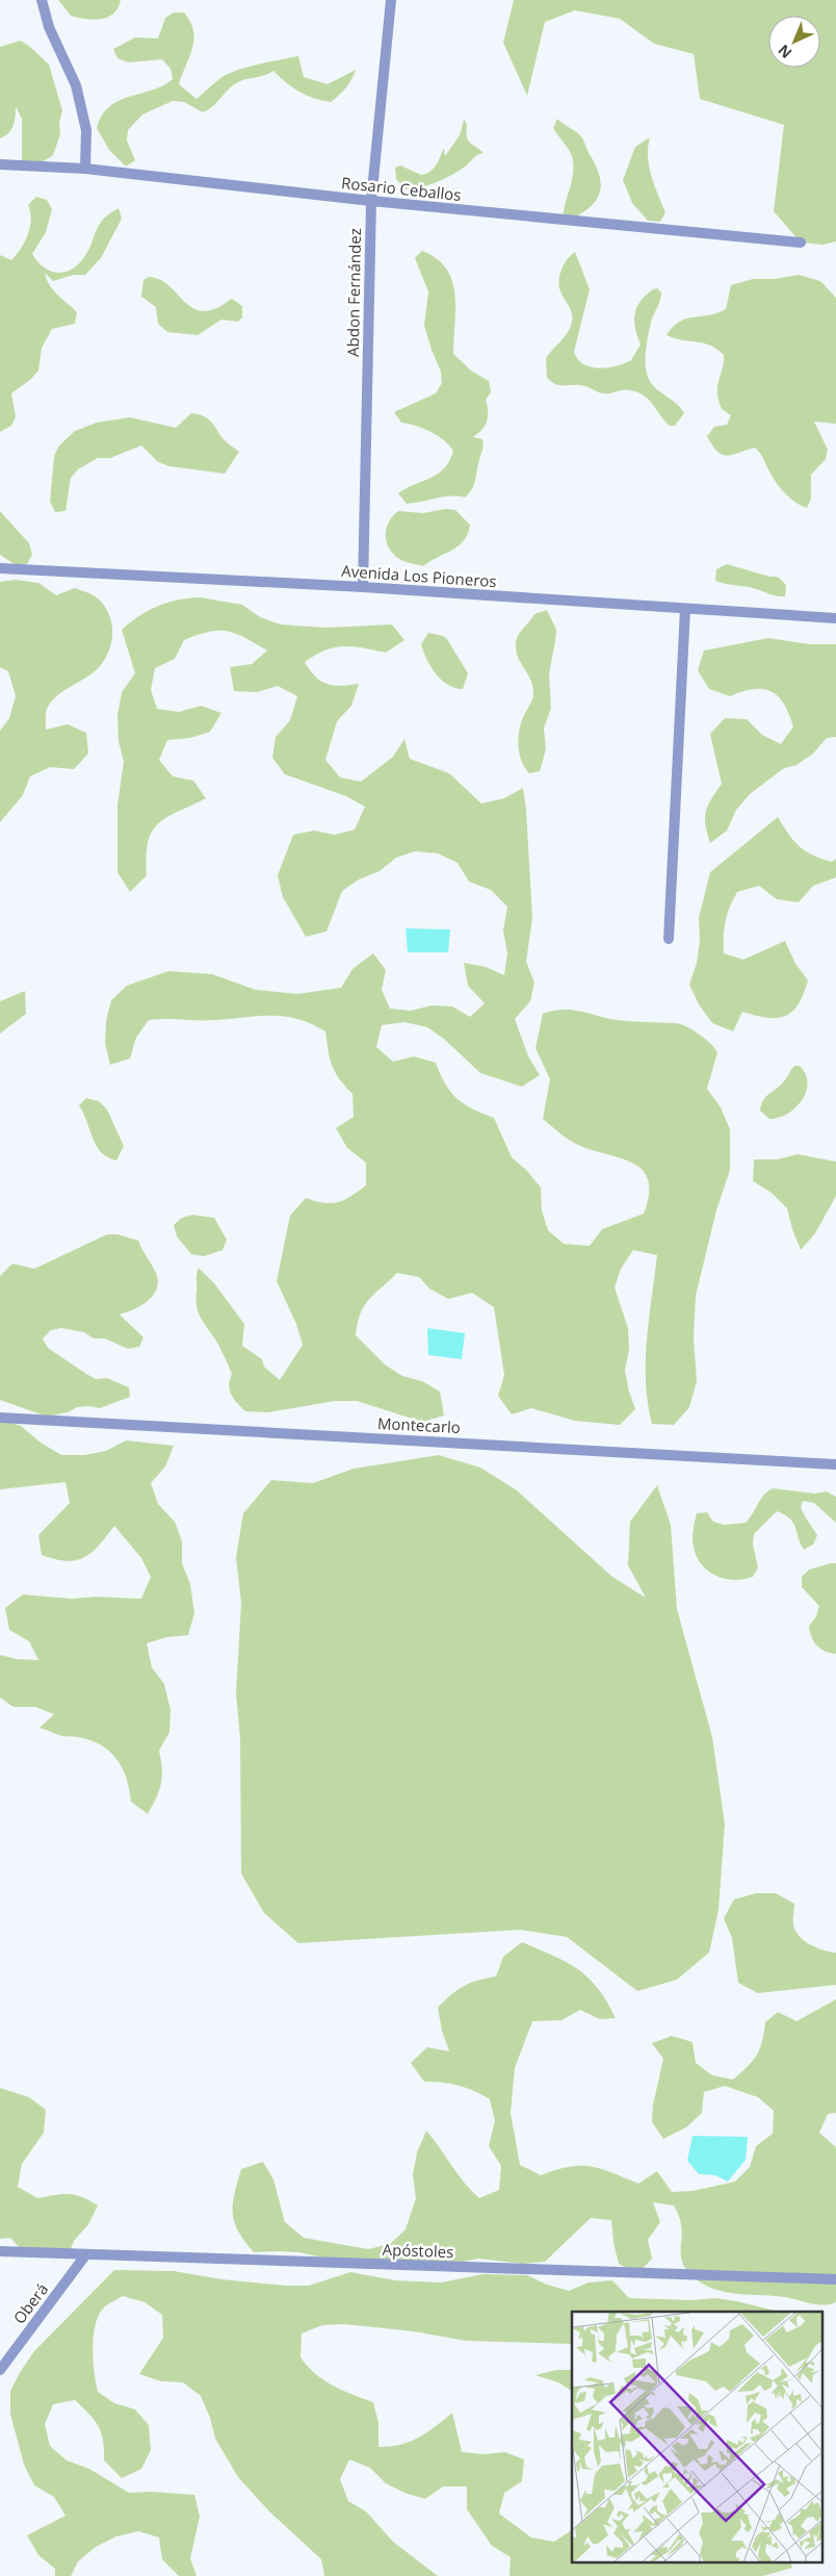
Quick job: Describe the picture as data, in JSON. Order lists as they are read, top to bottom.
{
  "streets": {
    "street": [
      "Rosario Ceballos",
      "Abdon Fernández",
      "Avenida Los Pioneros",
      "Montecarlo",
      "Apóstoles",
      "Oberá"
    ]
  },
  "crossings": [
    ["Rosario Ceballos", "Abdon Fernández"],
    ["Abdon Fernández", "Avenida Los Pioneros"],
    ["Apóstoles", "Oberá"]
  ],
  "north": "bottom left"
}
